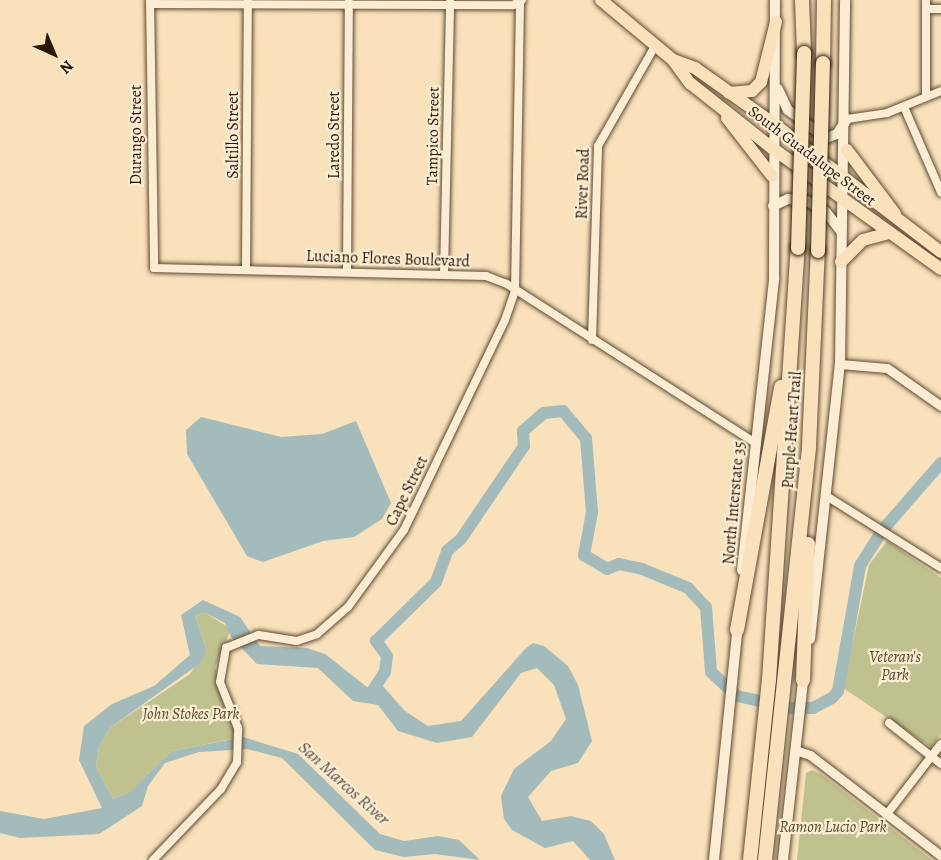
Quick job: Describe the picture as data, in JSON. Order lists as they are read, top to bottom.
{
  "streets": {
    "highway": ["Purple Heart Trail"],
    "main road": ["South Guadalupe Street", "North Interstate 35"],
    "street": [
      "Durango Street",
      "Saltillo Street",
      "Laredo Street",
      "Tampico Street",
      "River Road",
      "Luciano Flores Boulevard",
      "Cape Street"
    ]
  },
  "crossings": [
    ["Durango Street", "Luciano Flores Boulevard"],
    ["Saltillo Street", "Luciano Flores Boulevard"],
    ["Laredo Street", "Luciano Flores Boulevard"],
    ["Tampico Street", "Luciano Flores Boulevard"],
    ["South Guadalupe Street", "River Road"],
    ["South Guadalupe Street", "North Interstate 35"],
    ["River Road", "Luciano Flores Boulevard"],
    ["Luciano Flores Boulevard", "Cape Street"],
    ["Luciano Flores Boulevard", "North Interstate 35"]
  ],
  "water": ["San Marcos River"],
  "parks": ["Veteran's Park", "John Stokes Park", "Ramon Lucio Park"],
  "north": "bottom right"
}
